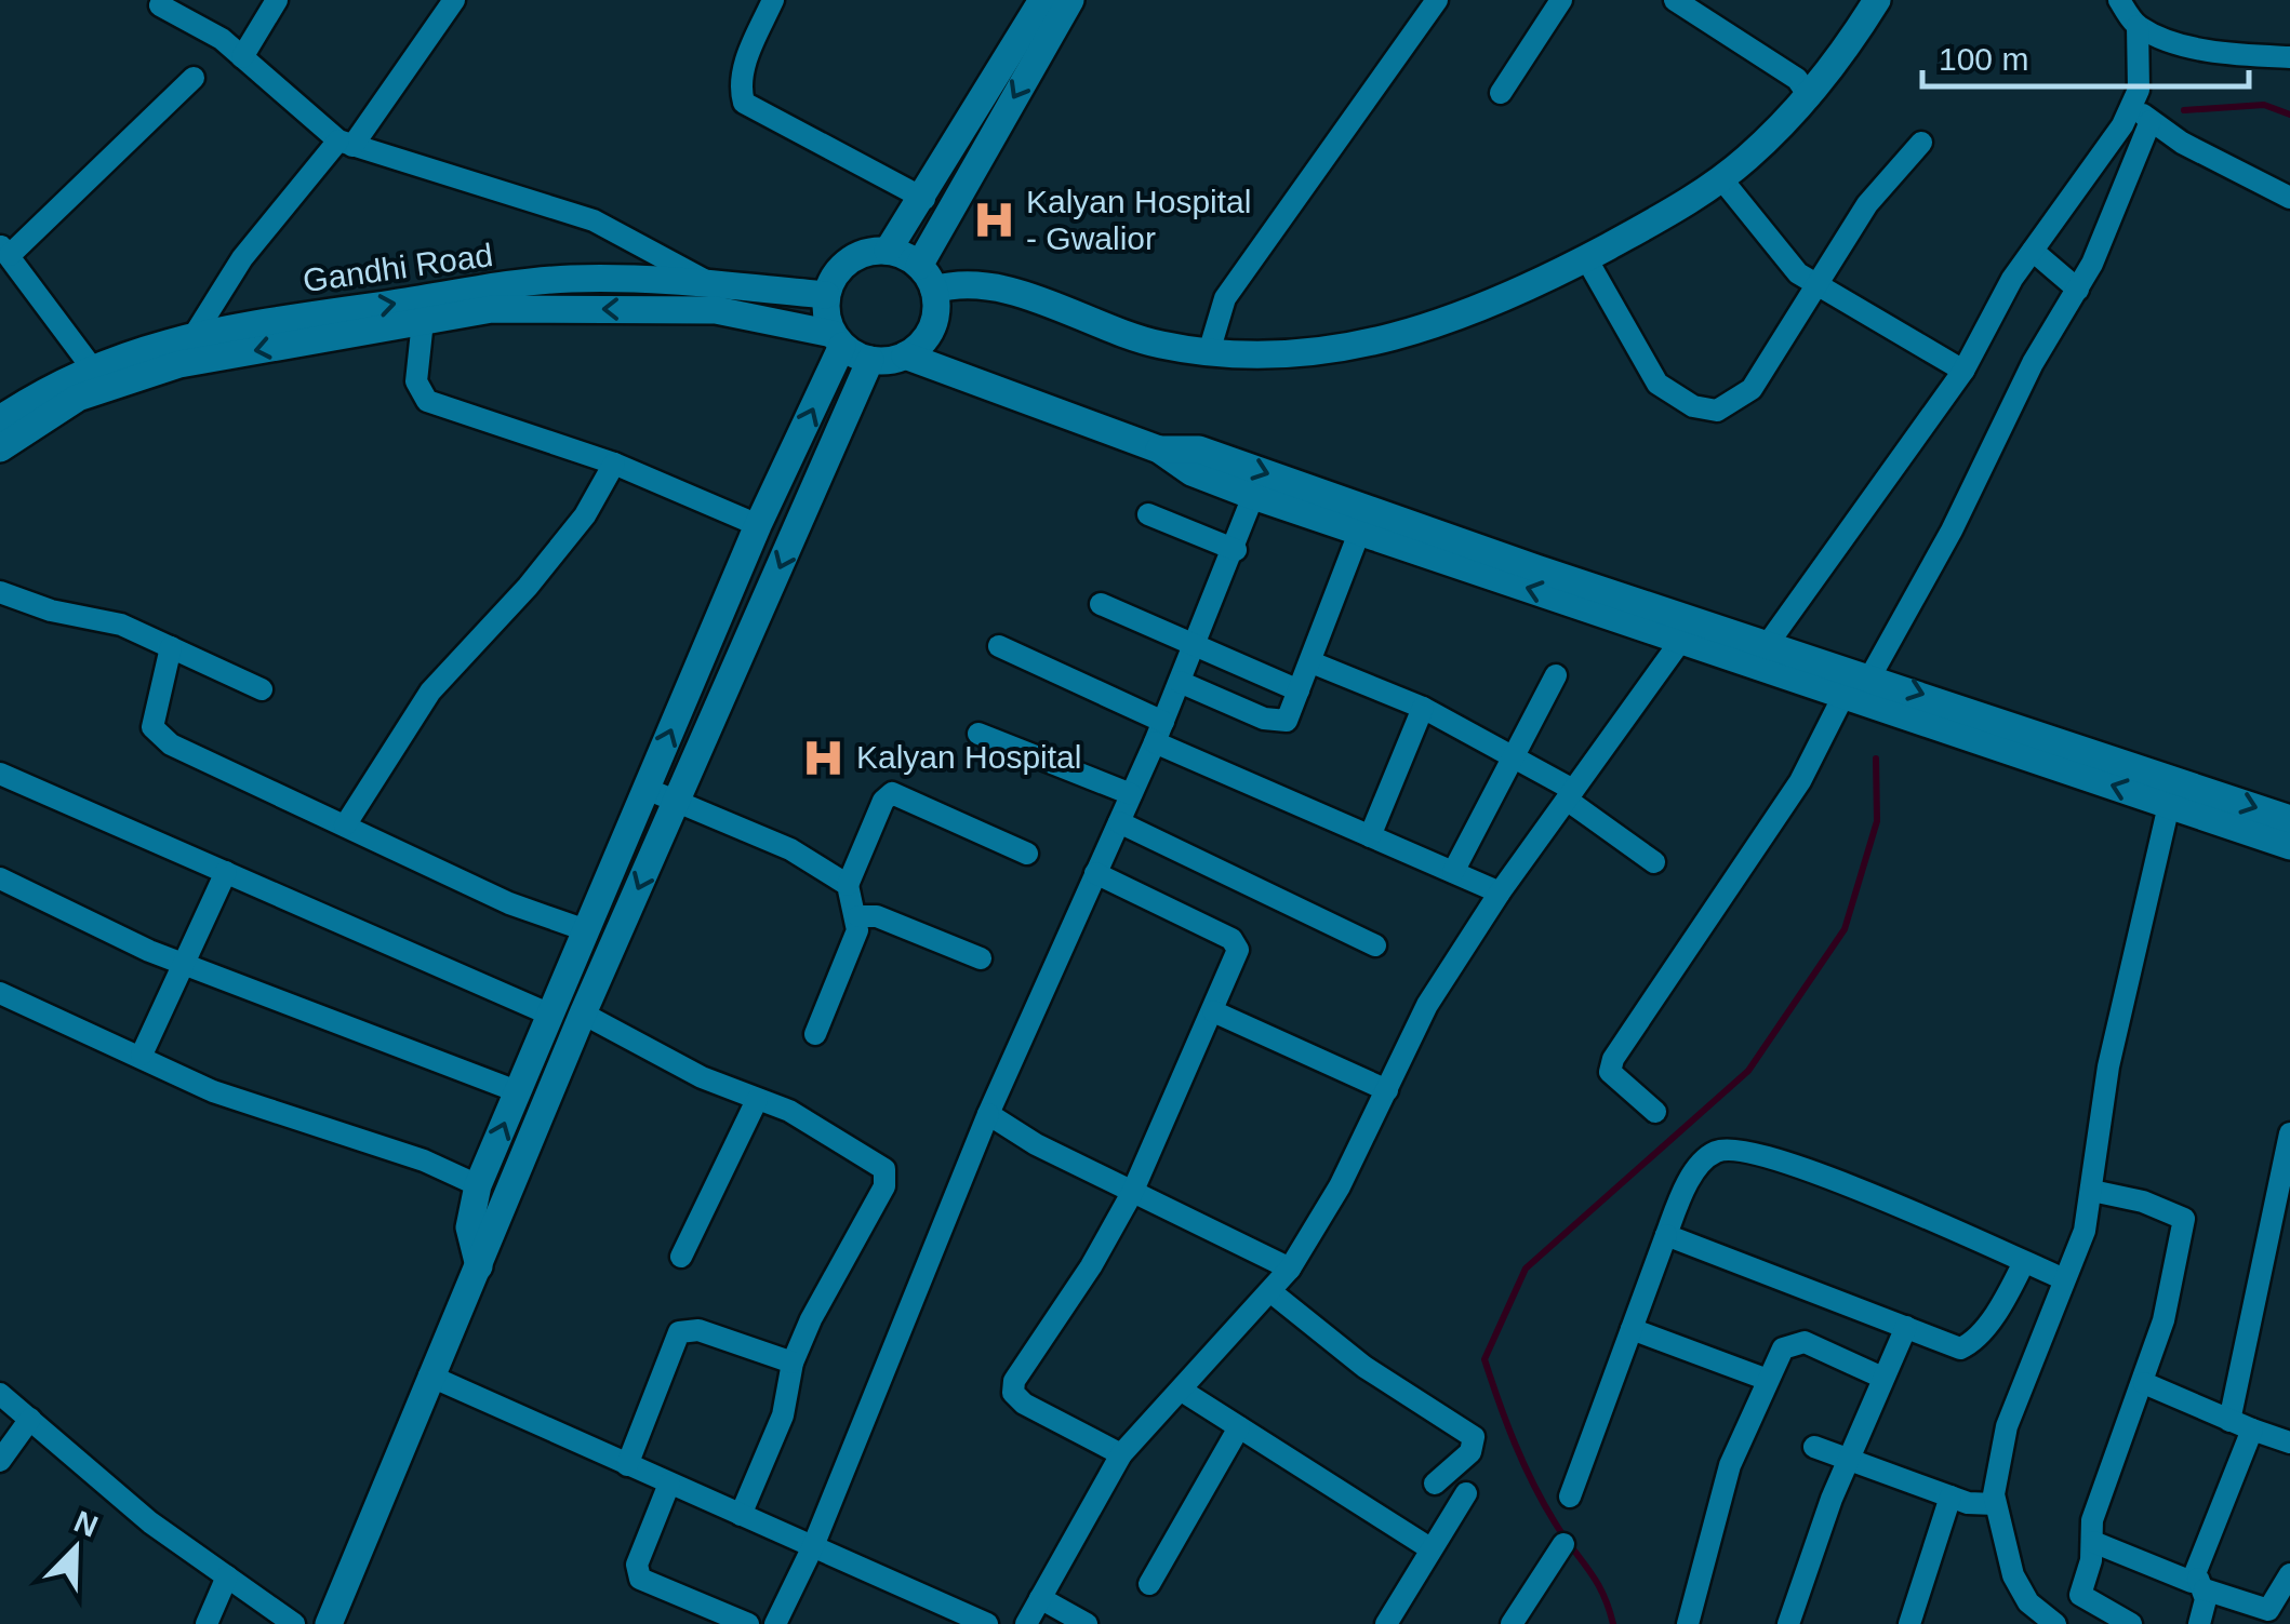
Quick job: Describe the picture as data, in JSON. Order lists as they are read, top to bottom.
{
  "streets": {
    "main road": ["Gandhi Road"]
  },
  "places": {
    "hospital": ["Kalyan Hospital - Gwalior", "Kalyan Hospital"]
  },
  "scale_bar": "100 m",
  "north": "top right"
}
